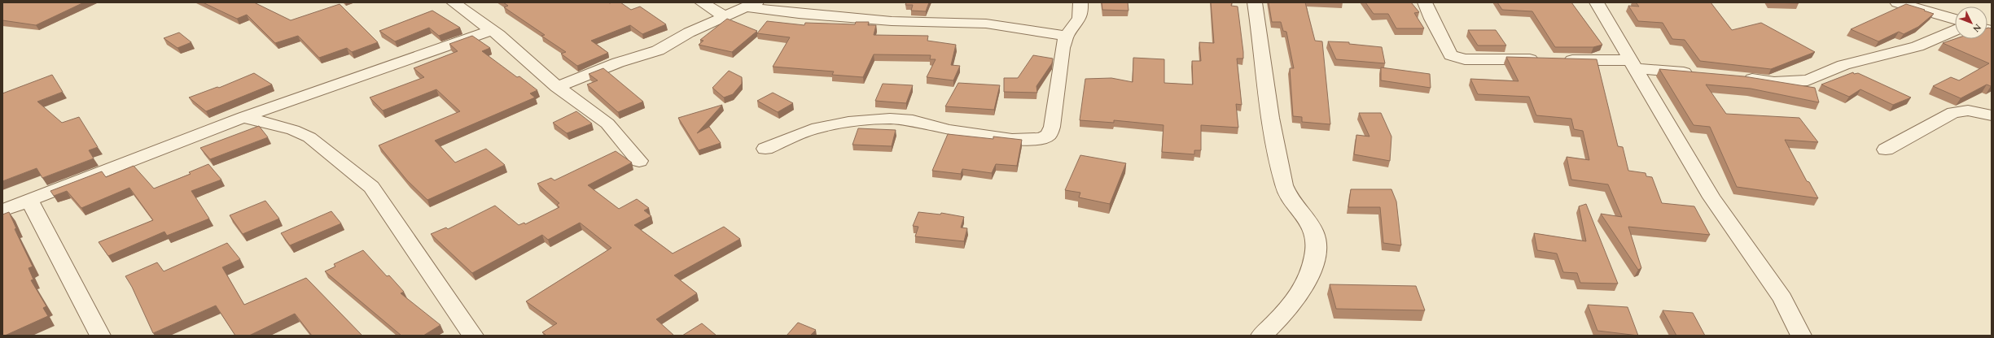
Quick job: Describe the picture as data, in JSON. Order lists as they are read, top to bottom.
{
  "north": "bottom right"
}
